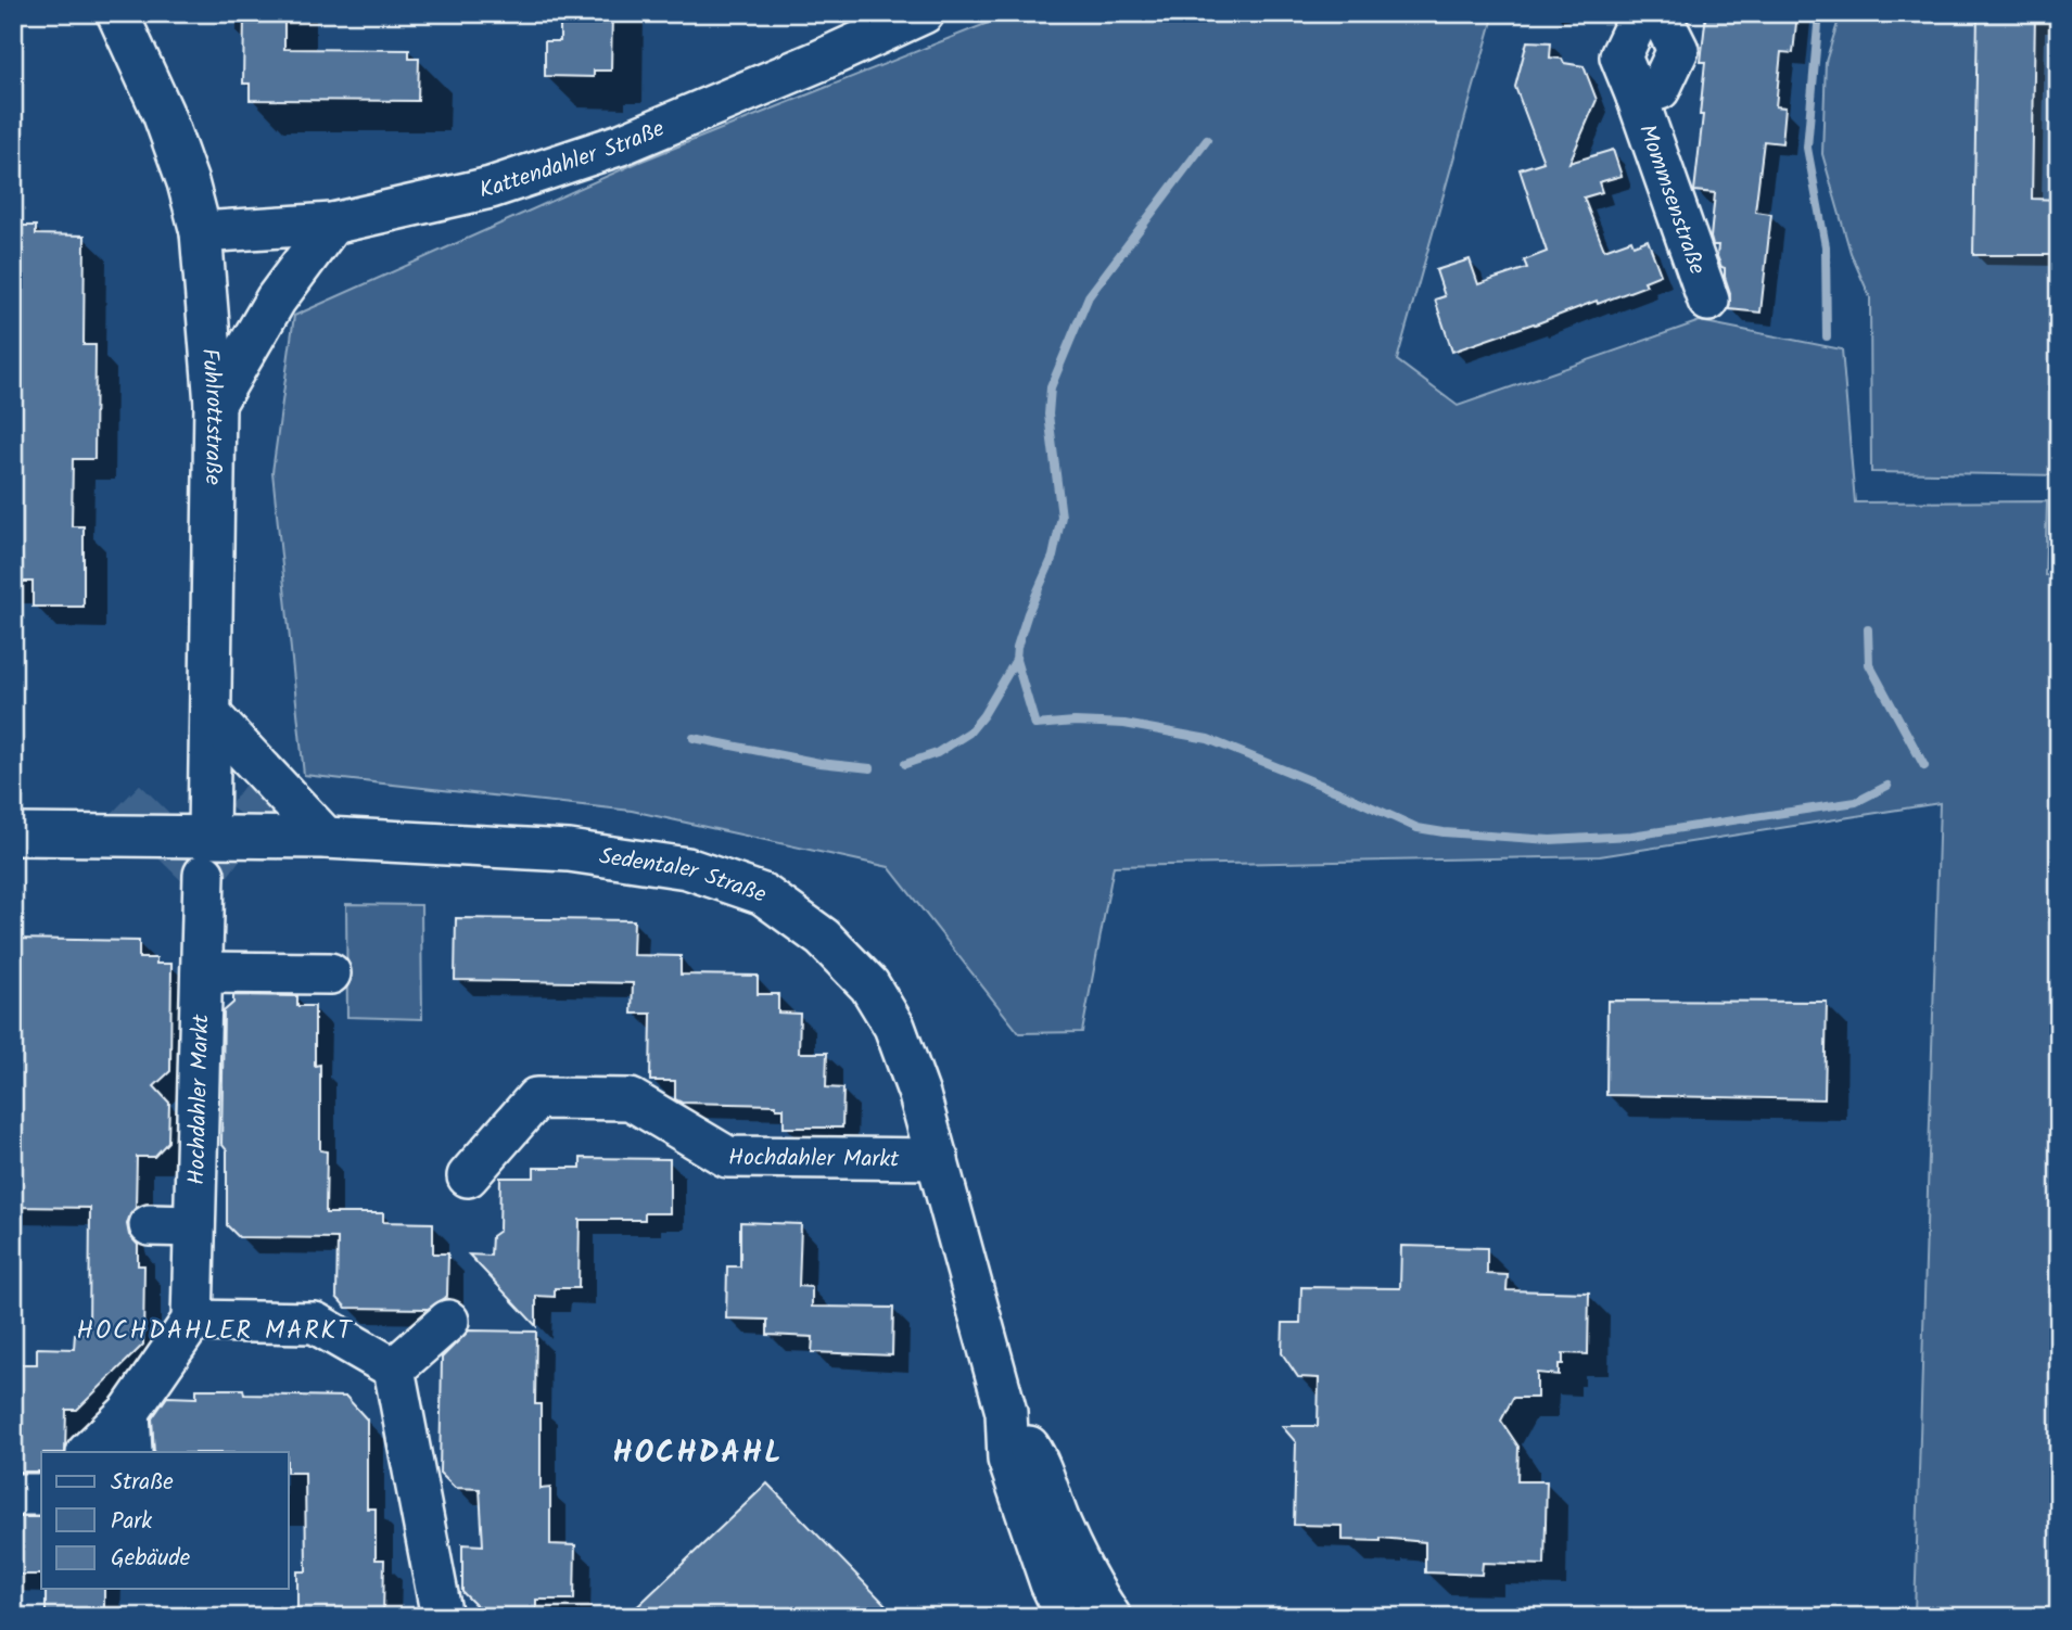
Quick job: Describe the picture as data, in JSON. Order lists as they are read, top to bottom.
{
  "streets": {
    "street": [
      "Kattendahler Straße",
      "Mommsenstraße",
      "Fuhlrottstraße",
      "Sedentaler Straße",
      "Hochdahler Markt"
    ]
  },
  "crossings": [
    ["Kattendahler Straße", "Fuhlrottstraße"],
    ["Fuhlrottstraße", "Sedentaler Straße"],
    ["Sedentaler Straße", "Hochdahler Markt"]
  ],
  "districts": ["HOCHDAHLER MARKT", "HOCHDAHL"],
  "legend": ["Straße", "Park", "Gebäude"]
}
